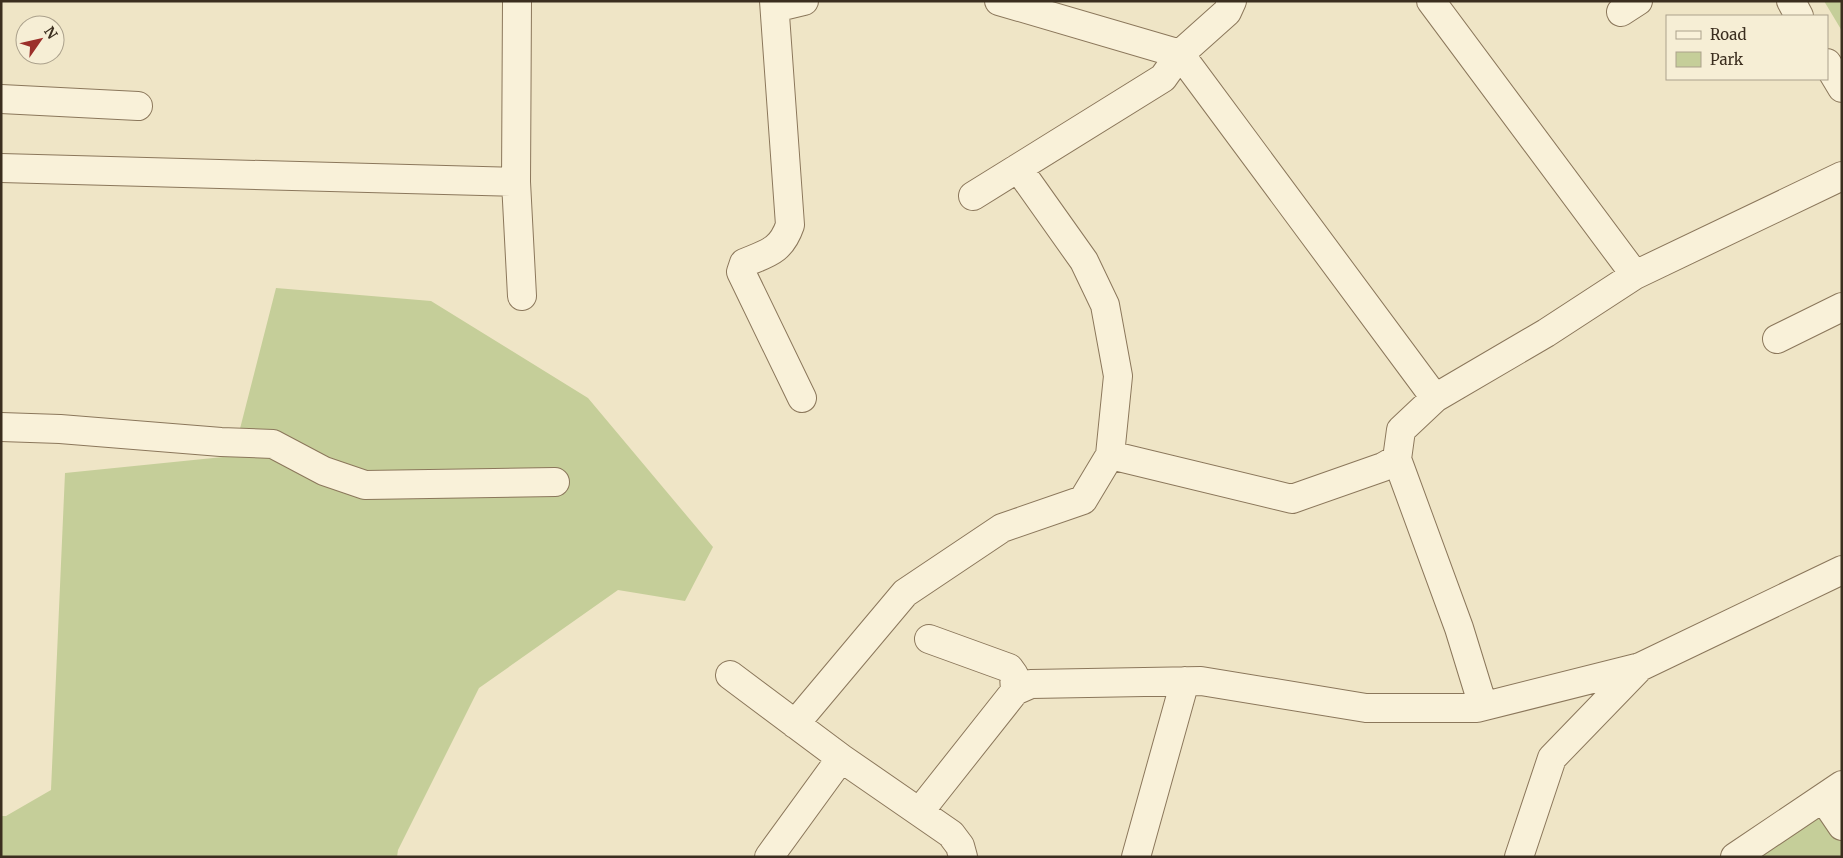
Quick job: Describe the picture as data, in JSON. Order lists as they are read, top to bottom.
{
  "legend": ["Road", "Park"],
  "north": "top right"
}
